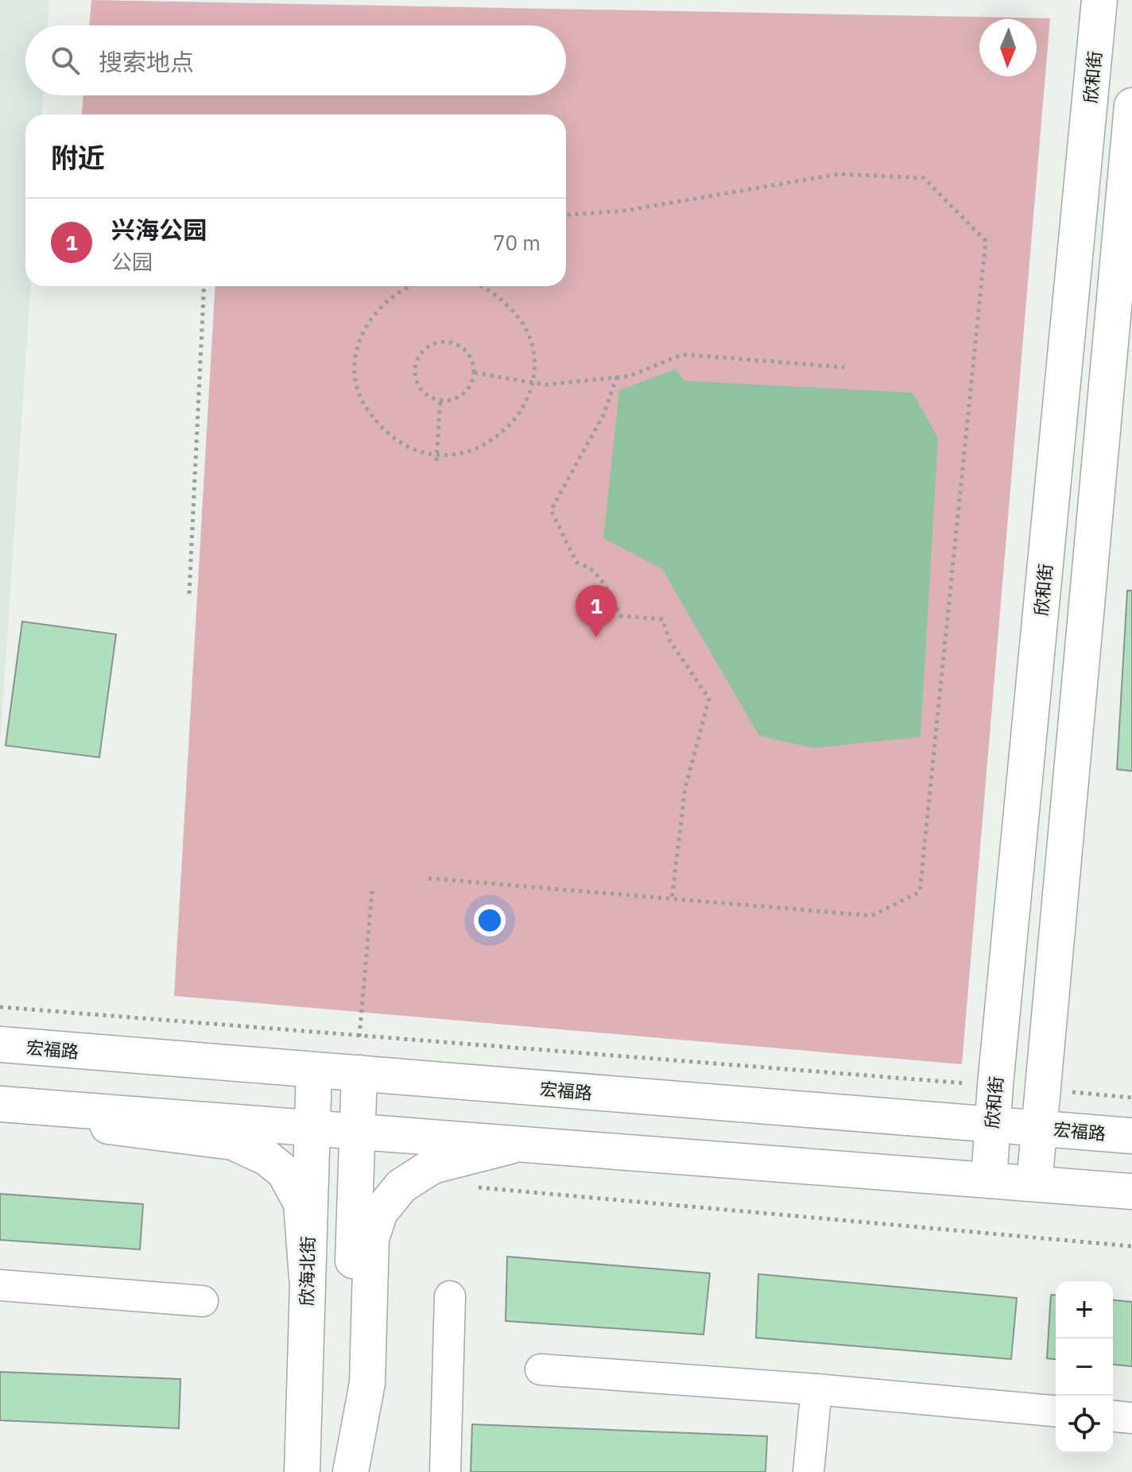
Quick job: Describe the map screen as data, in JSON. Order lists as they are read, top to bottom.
{
  "streets": {
    "street": ["欣和街", "宏福路", "欣海北街"]
  },
  "crossings": [
    ["欣和街", "宏福路"],
    ["宏福路", "欣海北街"]
  ],
  "north": "bottom",
  "page": {
    "search": "搜索地点",
    "heading": "附近",
    "list": [
      {
        "mark": "1",
        "name": "兴海公园",
        "note": "公园",
        "value": "70 m"
      }
    ],
    "pins": "1",
    "map_buttons": ["+", "−"]
  }
}
